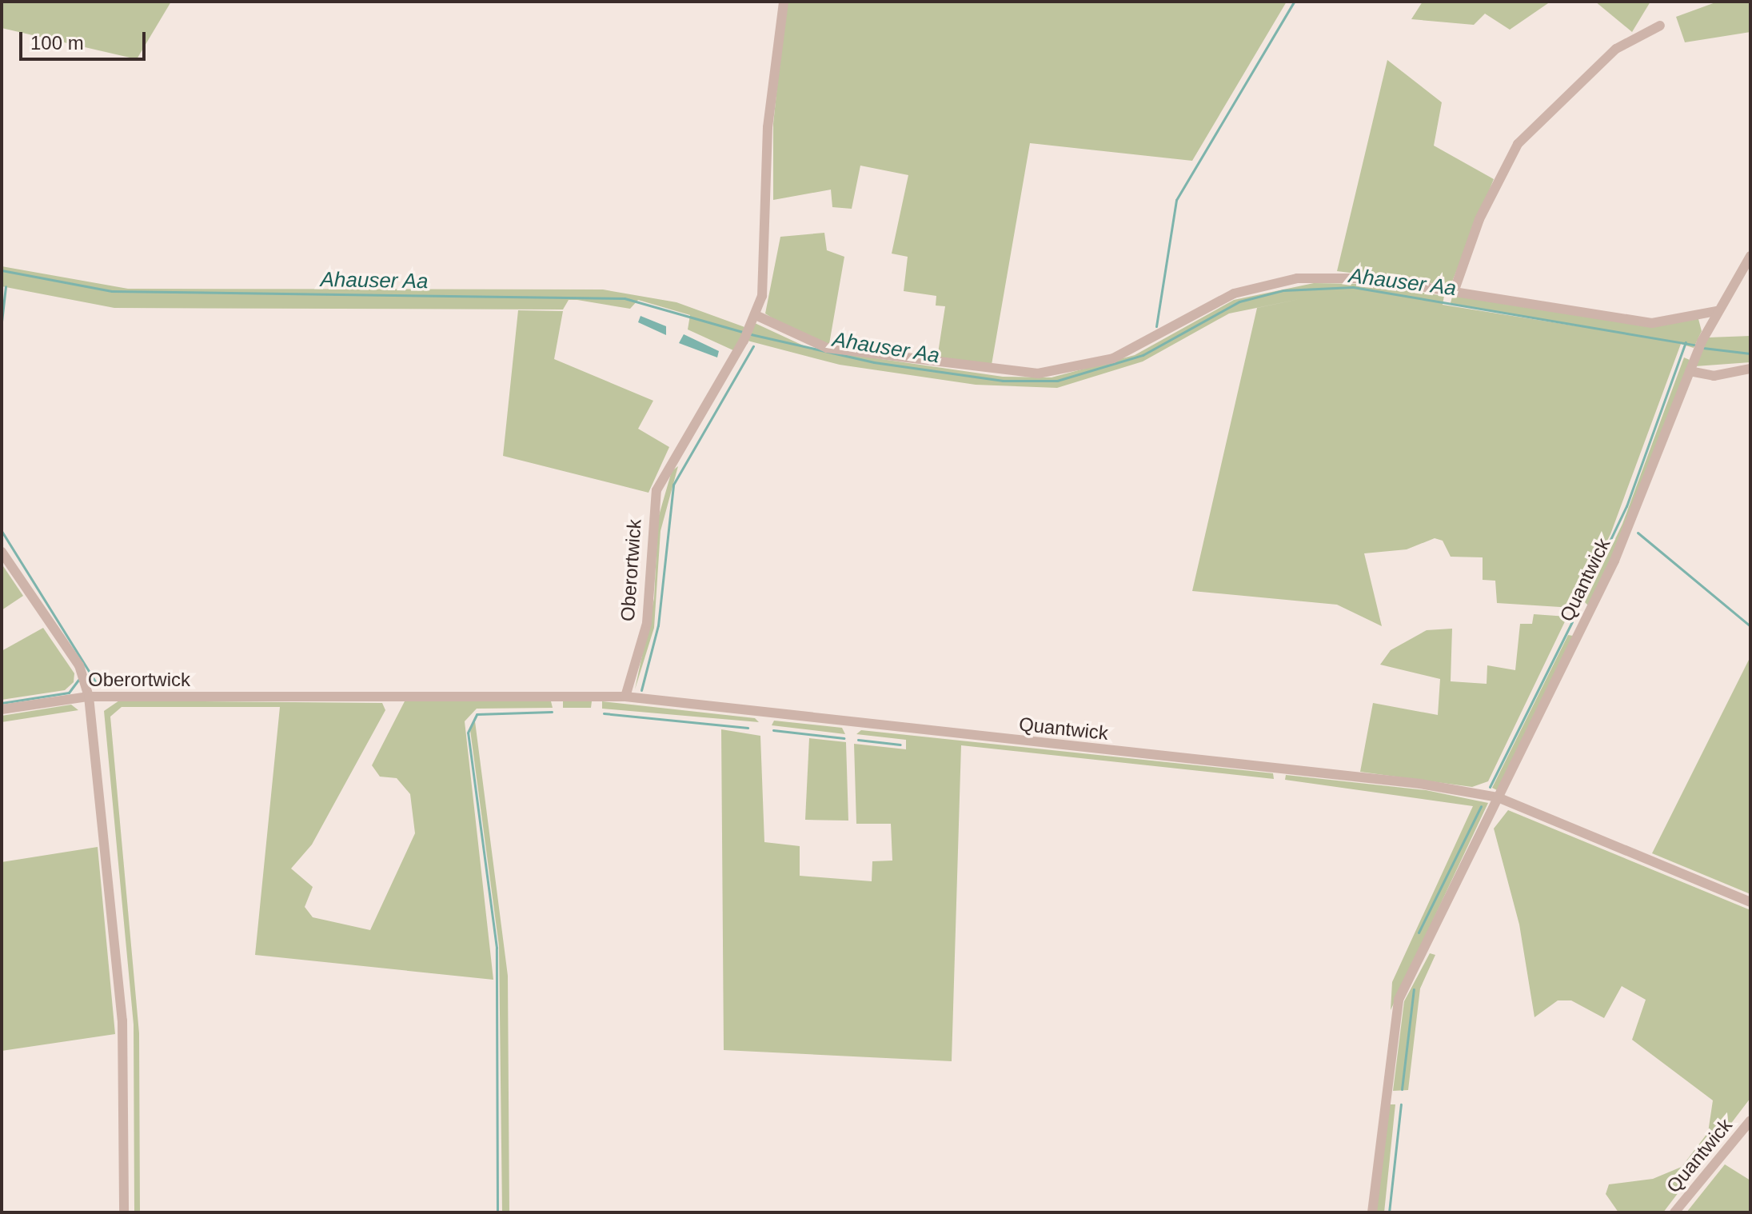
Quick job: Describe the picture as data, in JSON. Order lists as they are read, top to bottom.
{
  "streets": {
    "street": ["Oberortwick", "Quantwick"]
  },
  "crossings": [
    ["Oberortwick", "Quantwick"]
  ],
  "water": ["Ahauser Aa"],
  "scale_bar": "100 m"
}
